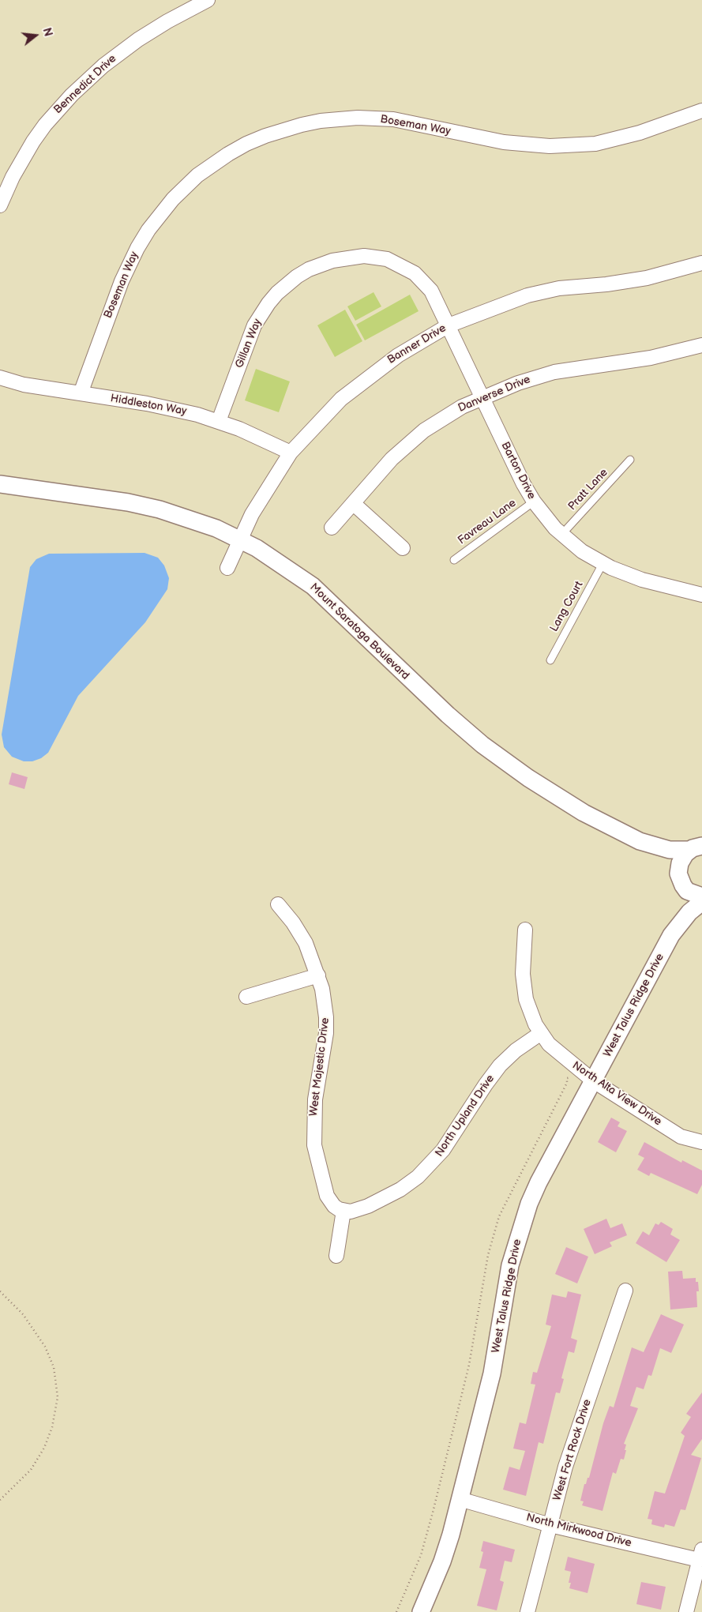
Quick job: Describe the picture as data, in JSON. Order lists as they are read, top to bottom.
{
  "streets": {
    "street": [
      "Bennedict Drive",
      "Boseman Way",
      "Gillan Way",
      "Banner Drive",
      "Danverse Drive",
      "Hiddleston Way",
      "Barton Drive",
      "Mount Saratoga Boulevard",
      "West Talus Ridge Drive",
      "West Majestic Drive",
      "North Alta View Drive",
      "North Upland Drive",
      "West Fort Rock Drive",
      "North Mirkwood Drive"
    ],
    "lane": ["Pratt Lane", "Favreau Lane", "Lang Court"]
  },
  "crossings": [
    ["Boseman Way", "Hiddleston Way"],
    ["Gillan Way", "Banner Drive"],
    ["Gillan Way", "Hiddleston Way"],
    ["Gillan Way", "Barton Drive"],
    ["Banner Drive", "Hiddleston Way"],
    ["Banner Drive", "Barton Drive"],
    ["Banner Drive", "Mount Saratoga Boulevard"],
    ["Danverse Drive", "Barton Drive"],
    ["Barton Drive", "Pratt Lane"],
    ["Barton Drive", "Favreau Lane"],
    ["Barton Drive", "Lang Court"],
    ["Mount Saratoga Boulevard", "West Talus Ridge Drive"],
    ["West Talus Ridge Drive", "North Alta View Drive"],
    ["West Talus Ridge Drive", "North Mirkwood Drive"],
    ["West Majestic Drive", "North Upland Drive"],
    ["North Alta View Drive", "North Upland Drive"],
    ["West Fort Rock Drive", "North Mirkwood Drive"]
  ],
  "north": "right"
}
